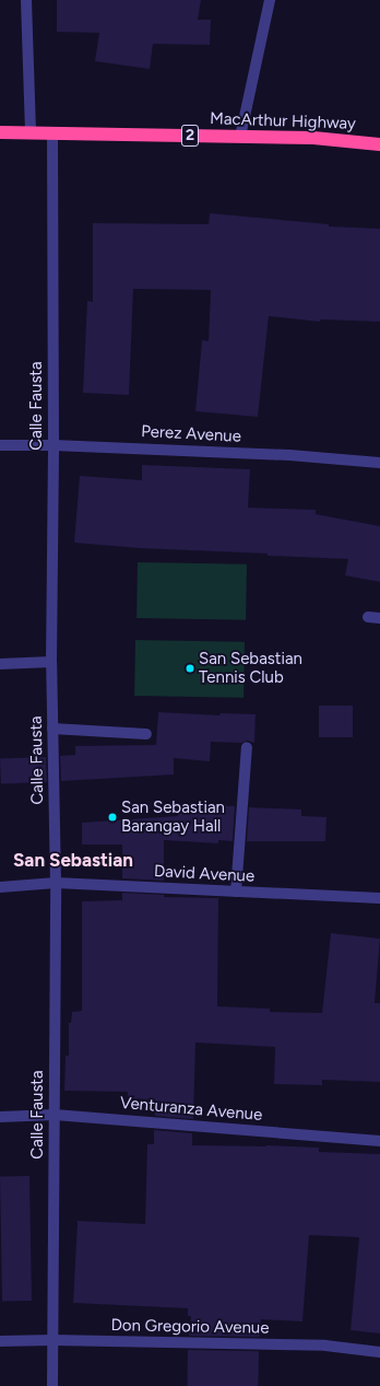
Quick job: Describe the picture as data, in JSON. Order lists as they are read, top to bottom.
{
  "streets": {
    "highway": ["MacArthur Highway", "2"],
    "street": [
      "Calle Fausta",
      "Perez Avenue",
      "David Avenue",
      "Venturanza Avenue",
      "Don Gregorio Avenue"
    ]
  },
  "crossings": [
    ["MacArthur Highway", "Calle Fausta"],
    ["Calle Fausta", "Perez Avenue"],
    ["Calle Fausta", "David Avenue"],
    ["Calle Fausta", "Venturanza Avenue"],
    ["Calle Fausta", "Don Gregorio Avenue"]
  ],
  "districts": ["San Sebastian"],
  "places": ["San Sebastian Tennis Club", "San Sebastian Barangay Hall"]
}
